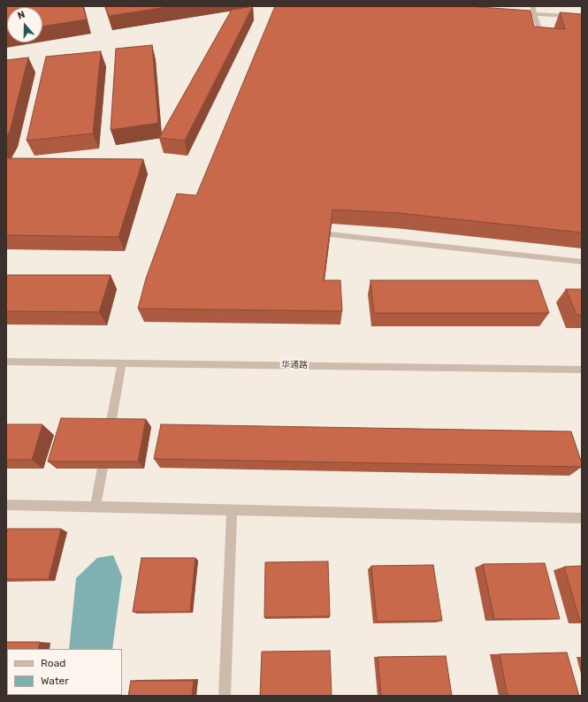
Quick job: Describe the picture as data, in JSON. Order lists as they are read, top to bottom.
{
  "streets": {
    "street": ["华通路"]
  },
  "legend": ["Road", "Water"],
  "north": "top"
}
